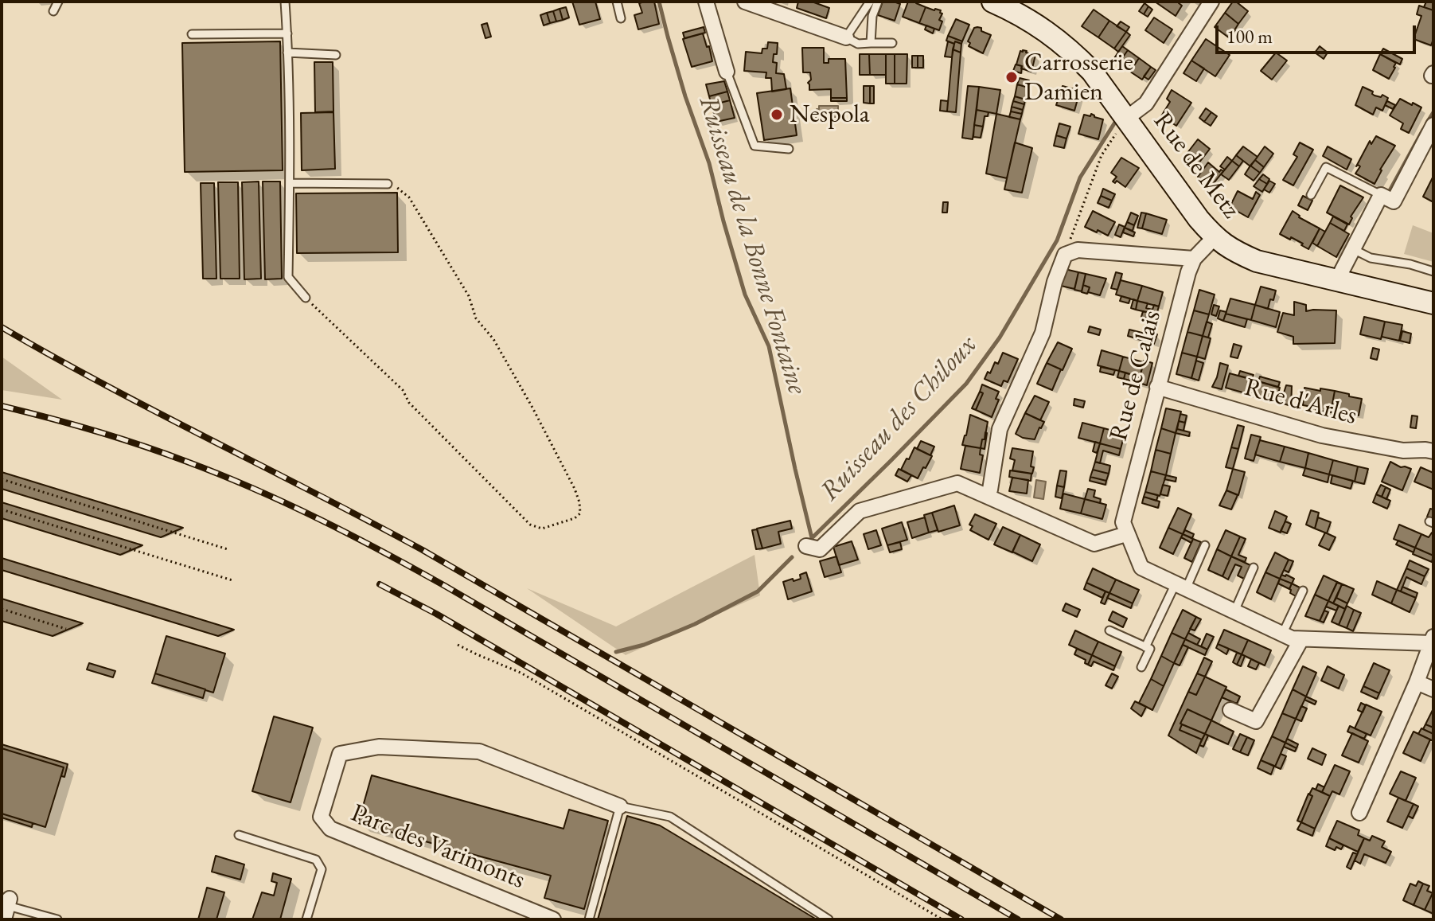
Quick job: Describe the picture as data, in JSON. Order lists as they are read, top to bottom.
{
  "streets": {
    "street": [
      "Rue de Metz",
      "Rue de Calais",
      "Rue d'Arles",
      "Parc des Varimonts"
    ]
  },
  "crossings": [
    ["Rue de Metz", "Rue de Calais"],
    ["Rue de Calais", "Rue d'Arles"]
  ],
  "water": ["Ruisseau de la Bonne Fontaine", "Ruisseau des Chiloux"],
  "places": ["Carrosserie Damien", "Nespola"],
  "scale_bar": "100 m"
}
